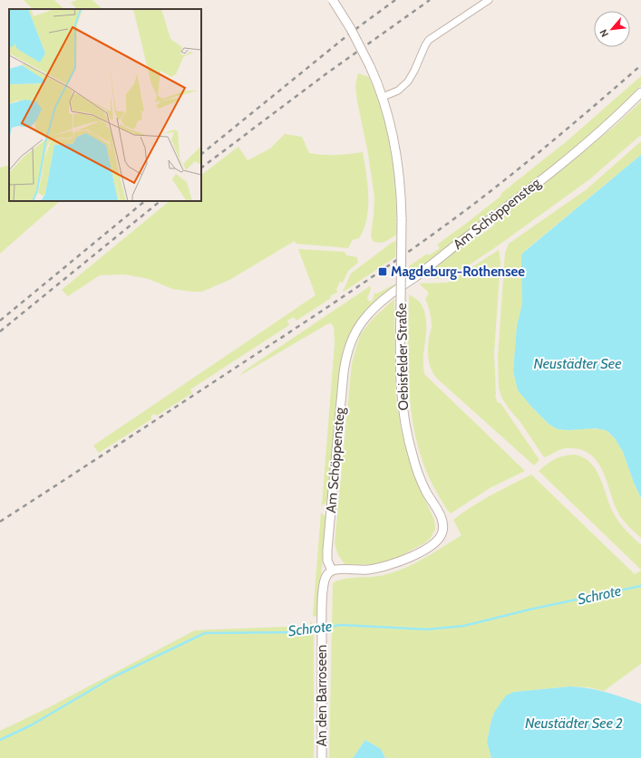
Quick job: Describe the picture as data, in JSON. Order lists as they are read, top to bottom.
{
  "streets": {
    "street": ["Am Schöppensteg", "Oebisfelder Straße", "An den Barroseen"]
  },
  "crossings": [
    ["Am Schöppensteg", "Oebisfelder Straße"],
    ["Am Schöppensteg", "An den Barroseen"],
    ["Oebisfelder Straße", "An den Barroseen"]
  ],
  "water": ["Neustädter See", "Schrote", "Neustädter See 2"],
  "places": {
    "transit": ["Magdeburg-Rothensee"]
  },
  "north": "bottom left"
}
